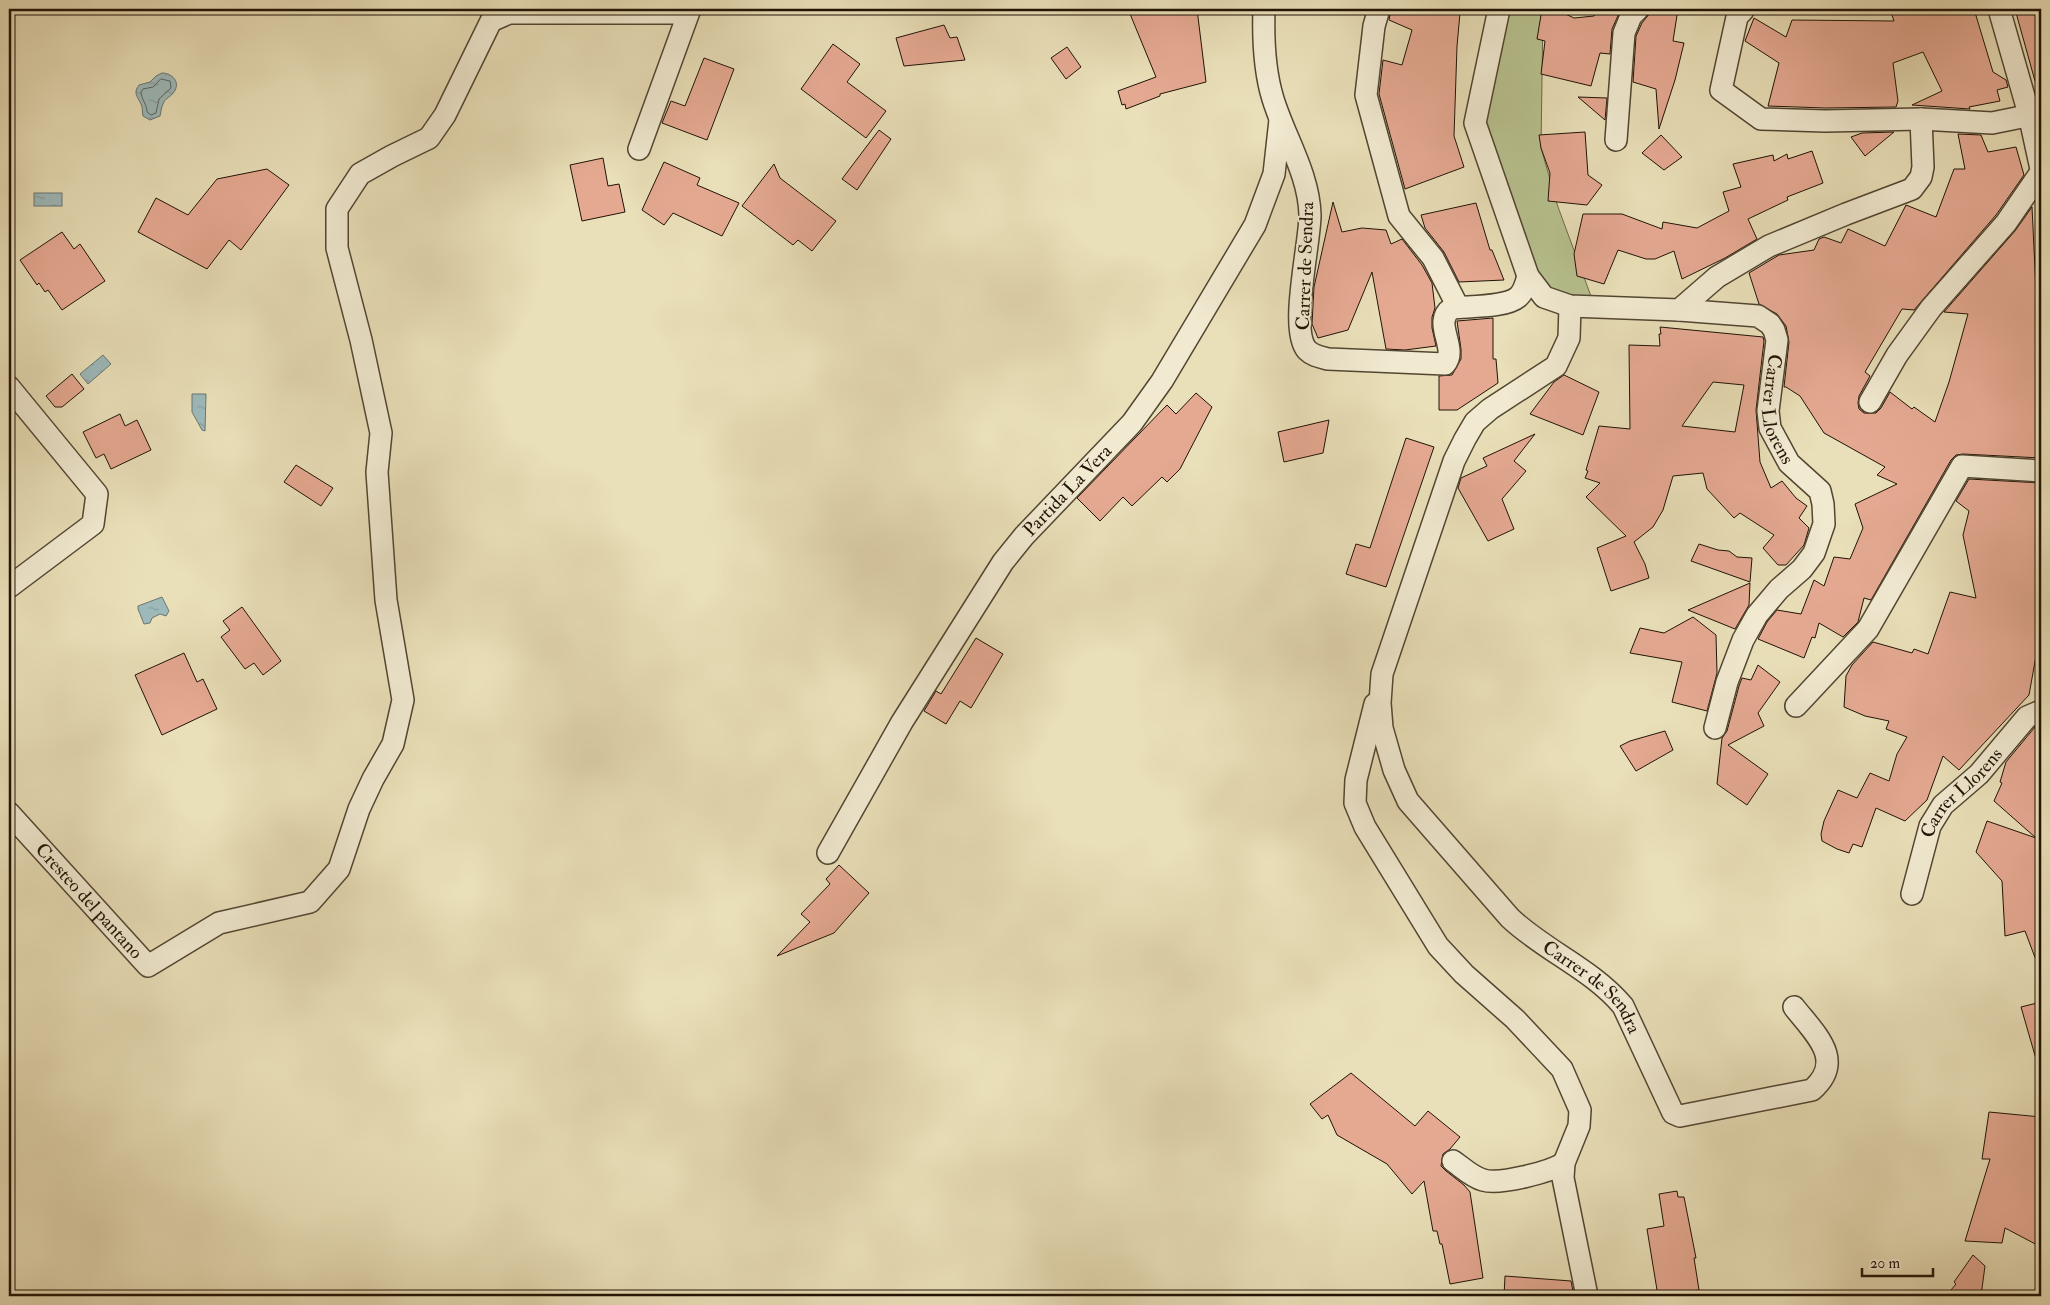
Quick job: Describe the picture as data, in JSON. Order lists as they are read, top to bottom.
{
  "streets": {
    "street": [
      "Carrer de Sendra",
      "Carrer Llorens",
      "Partida La Vera",
      "Cresteo del pantano"
    ]
  },
  "crossings": [
    ["Carrer de Sendra", "Partida La Vera"]
  ],
  "scale_bar": "20 m"
}
